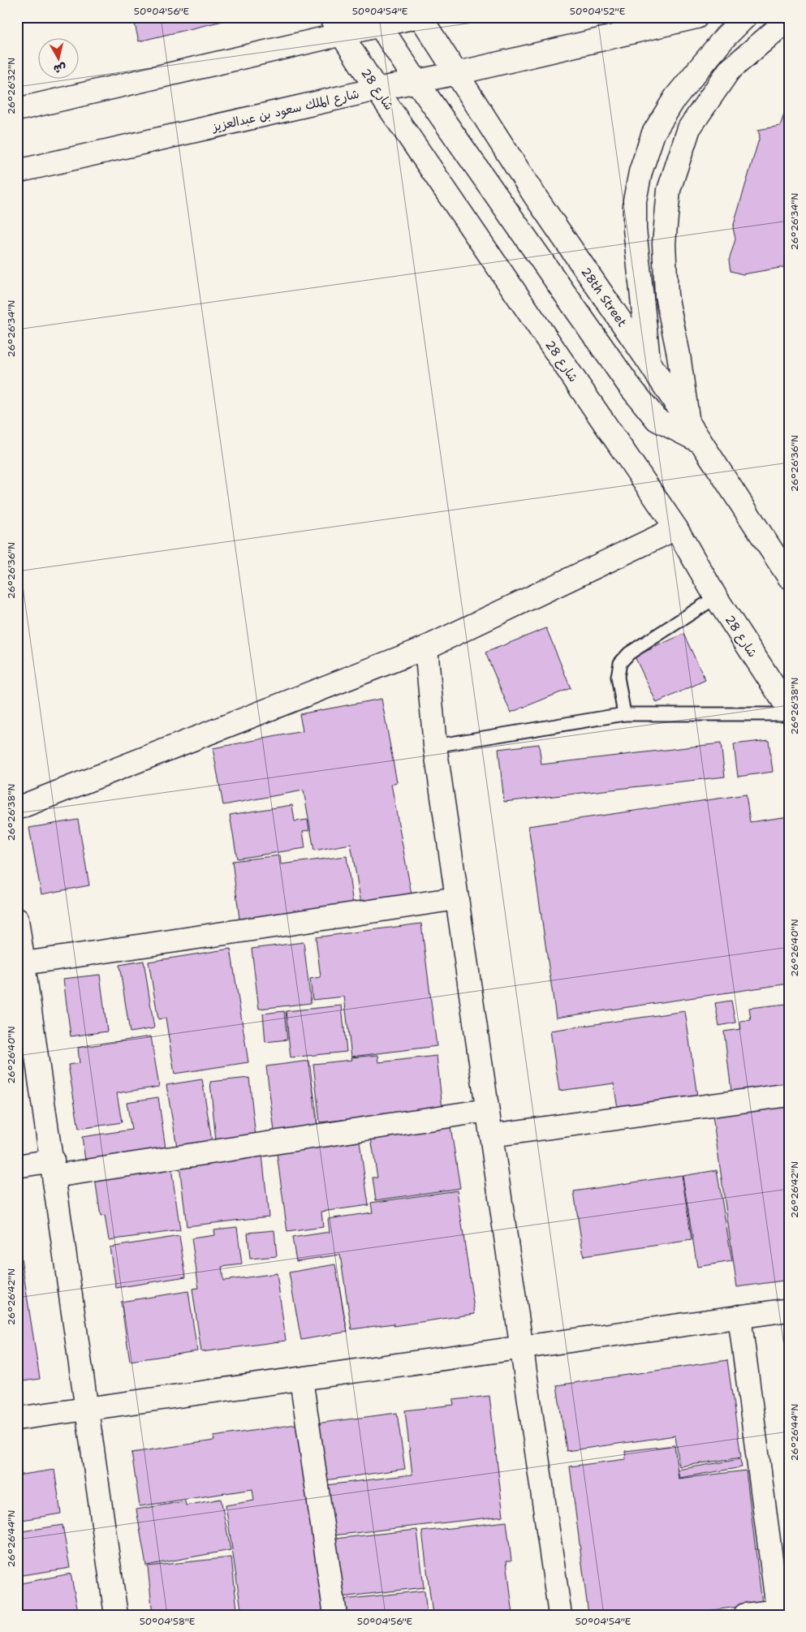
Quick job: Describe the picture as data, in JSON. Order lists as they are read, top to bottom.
{
  "streets": {
    "street": ["شارع 28", "شارع الملك سعود بن عبدالعزيز", "28th Street"]
  },
  "crossings": [
    ["شارع 28", "شارع الملك سعود بن عبدالعزيز"],
    ["شارع الملك سعود بن عبدالعزيز", "28th Street"]
  ],
  "north": "bottom",
  "coordinates": [
    "50°04'56\"E",
    "50°04'54\"E",
    "50°04'52\"E",
    "26°26'32\"N",
    "26°26'34\"N",
    "26°26'36\"N",
    "26°26'38\"N",
    "26°26'40\"N",
    "26°26'42\"N",
    "26°26'44\"N",
    "50°04'58\"E"
  ]
}
